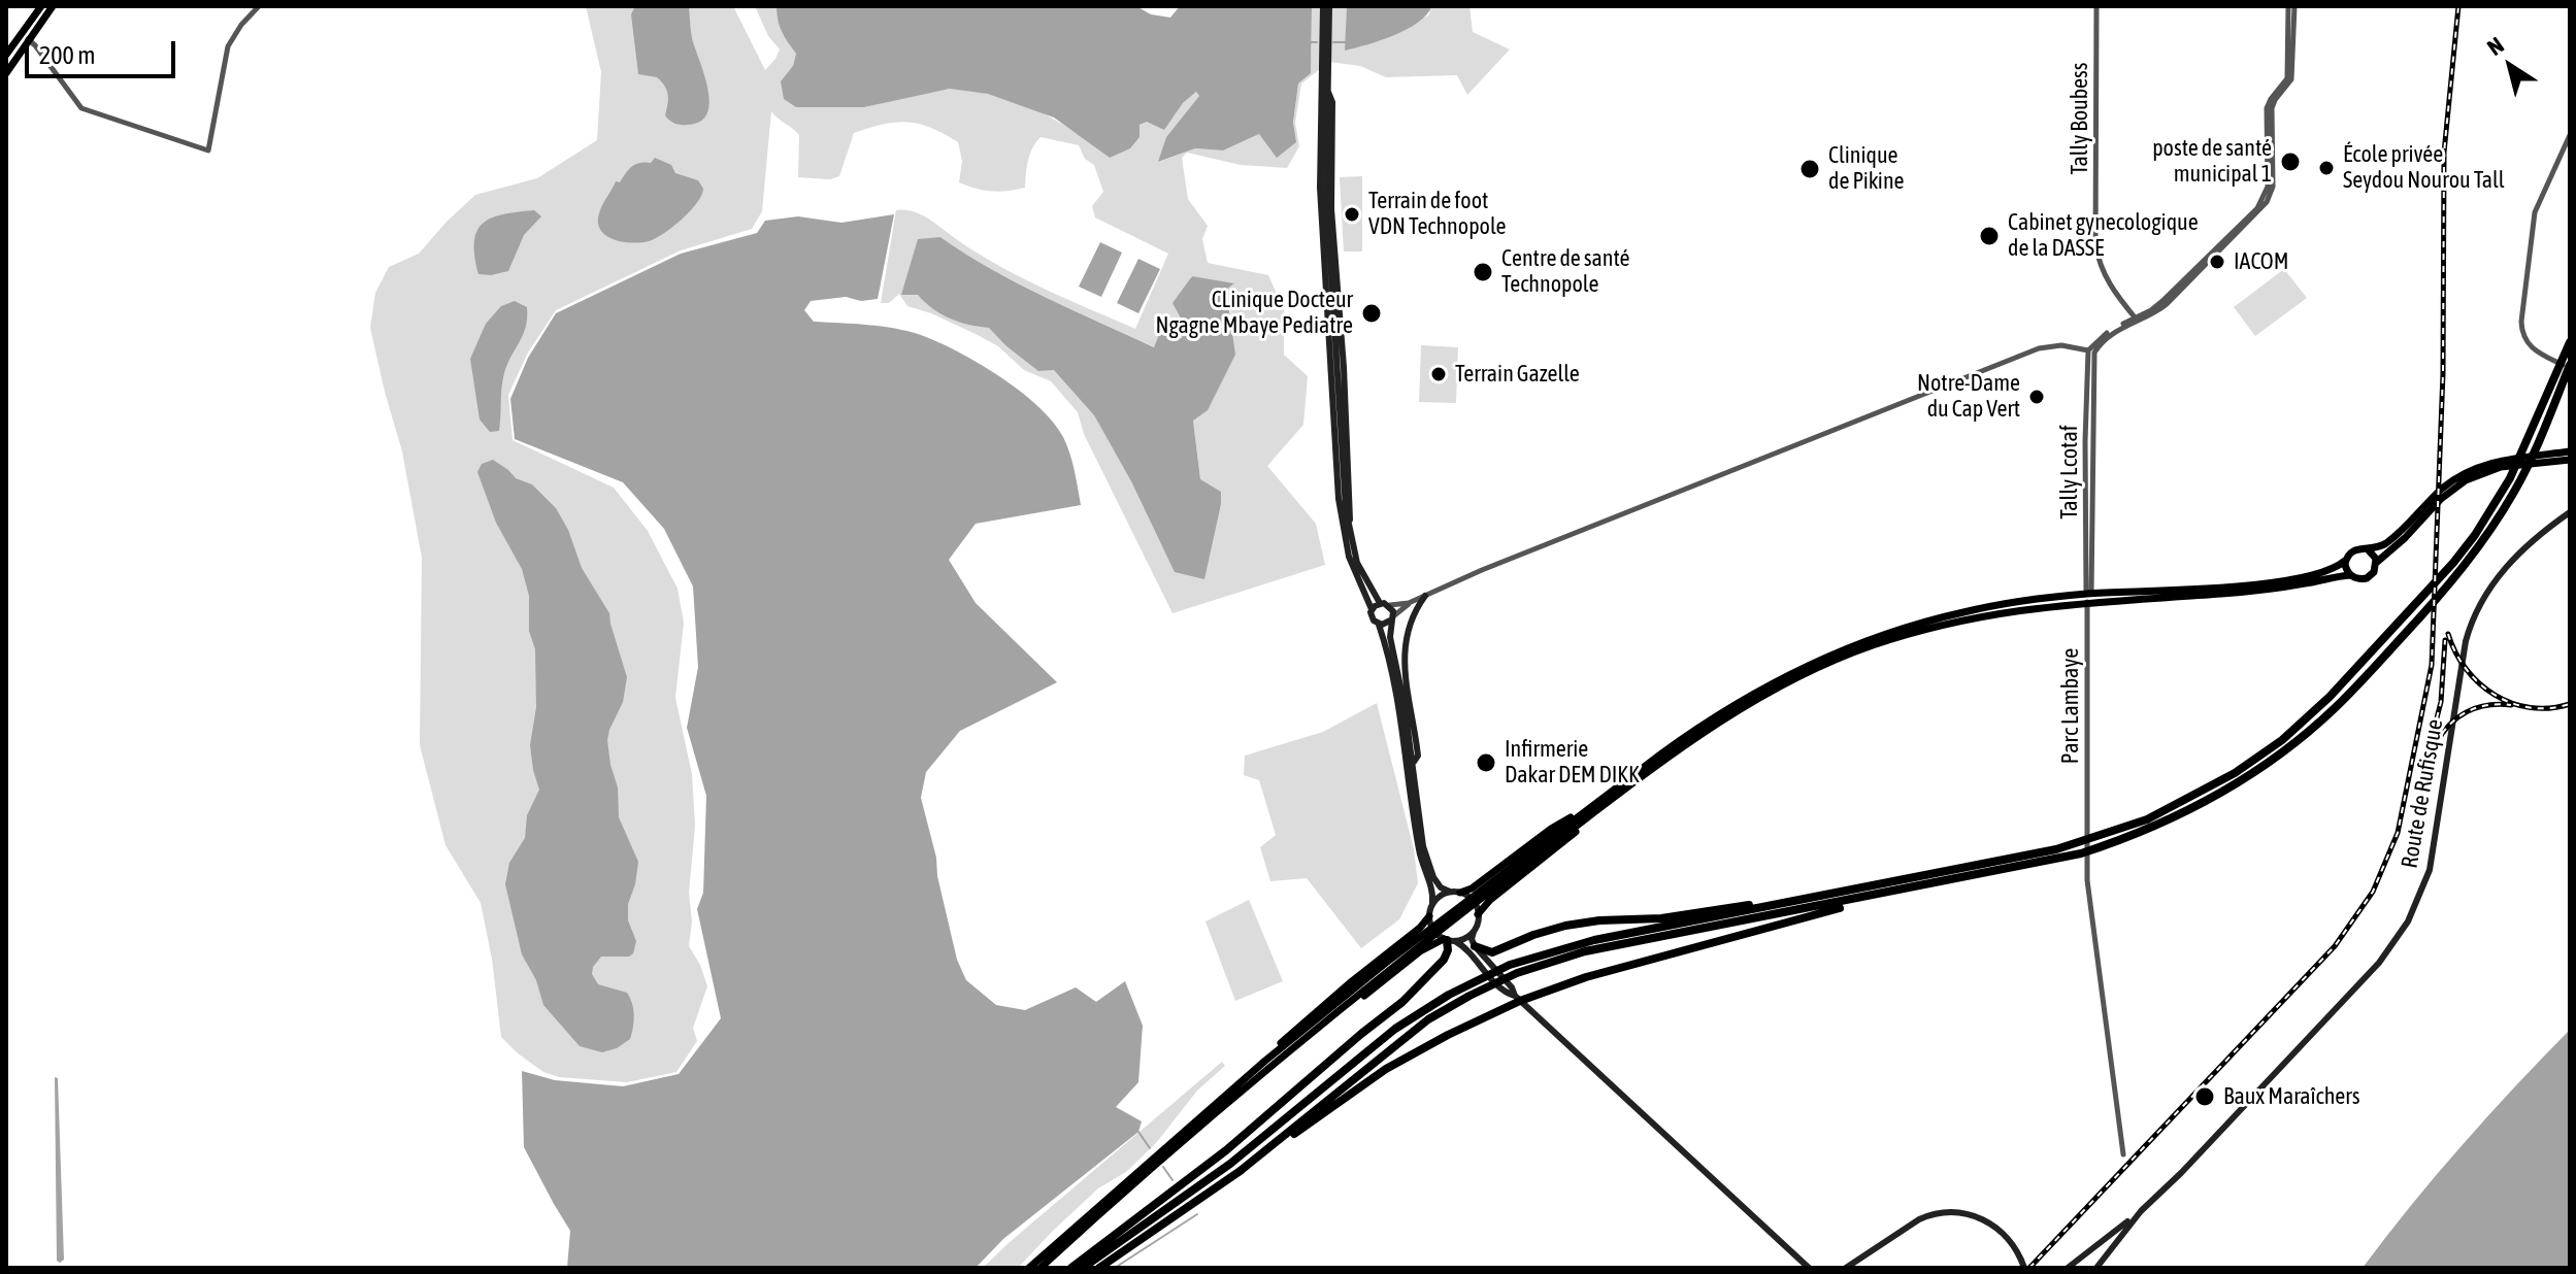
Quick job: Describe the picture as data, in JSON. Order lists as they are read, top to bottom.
{
  "streets": {
    "main road": ["Route de Rufisque"],
    "street": ["Tally Boubess", "Tally Lcotaf", "Parc Lambaye"]
  },
  "crossings": [
    ["Tally Lcotaf", "Parc Lambaye"]
  ],
  "places": [
    "poste de santé municipal 1",
    "École privée Seydou Nourou Tall",
    "Clinique de Pikine",
    "Terrain de foot VDN Technopole",
    "Cabinet gynecologique de la DASSE",
    "IACOM",
    "Centre de santé Technopole",
    "CLinique Docteur Ngagne Mbaye Pediatre",
    "Terrain Gazelle",
    "Notre-Dame du Cap Vert",
    "Infirmerie Dakar DEM DIKK",
    "Baux Maraîchers"
  ],
  "scale_bar": "200 m",
  "north": "top left"
}
